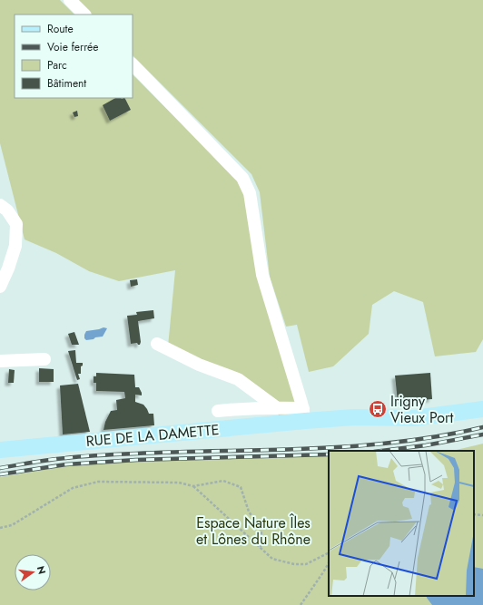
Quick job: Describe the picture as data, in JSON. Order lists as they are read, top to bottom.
{
  "streets": {
    "main road": ["RUE DE LA DAMETTE"]
  },
  "parks": ["Espace Nature Îles et Lônes du Rhône"],
  "places": {
    "bus stop": ["Irigny Vieux Port"]
  },
  "legend": [
    "Route",
    "Voie ferrée",
    "Parc",
    "Bâtiment"
  ],
  "north": "right"
}
